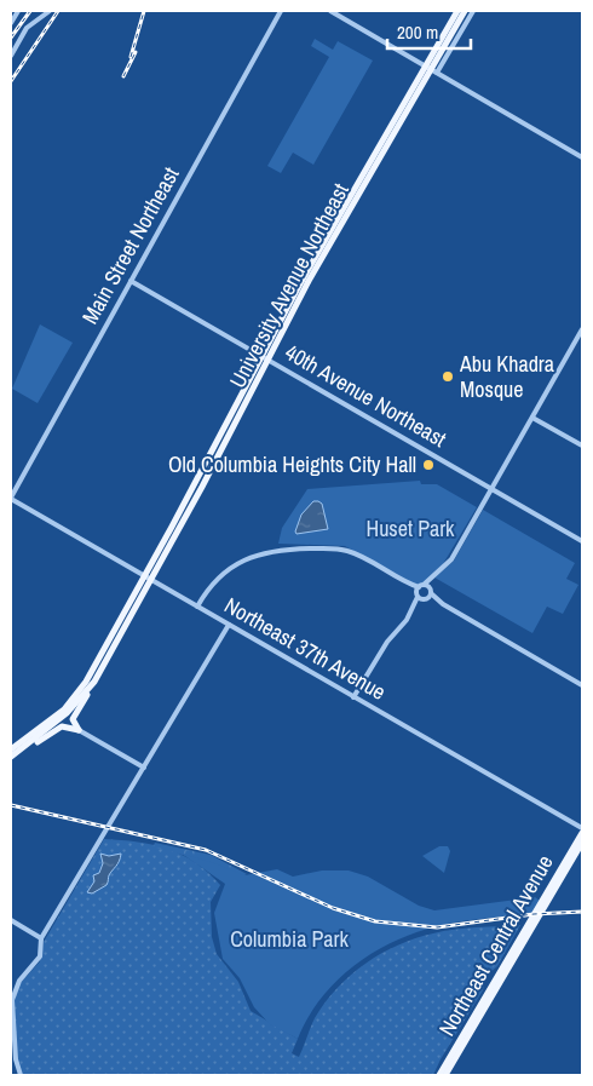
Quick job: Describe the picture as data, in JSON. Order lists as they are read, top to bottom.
{
  "streets": {
    "main road": ["University Avenue Northeast", "Northeast Central Avenue"],
    "street": ["Main Street Northeast", "40th Avenue Northeast", "Northeast 37th Avenue"]
  },
  "crossings": [
    ["Main Street Northeast", "40th Avenue Northeast"],
    ["Main Street Northeast", "Northeast 37th Avenue"],
    ["University Avenue Northeast", "40th Avenue Northeast"],
    ["University Avenue Northeast", "Northeast 37th Avenue"],
    ["Northeast 37th Avenue", "Northeast Central Avenue"]
  ],
  "parks": ["Huset Park", "Columbia Park"],
  "places": ["Abu Khadra Mosque", "Old Columbia Heights City Hall"],
  "scale_bar": "200 m"
}
